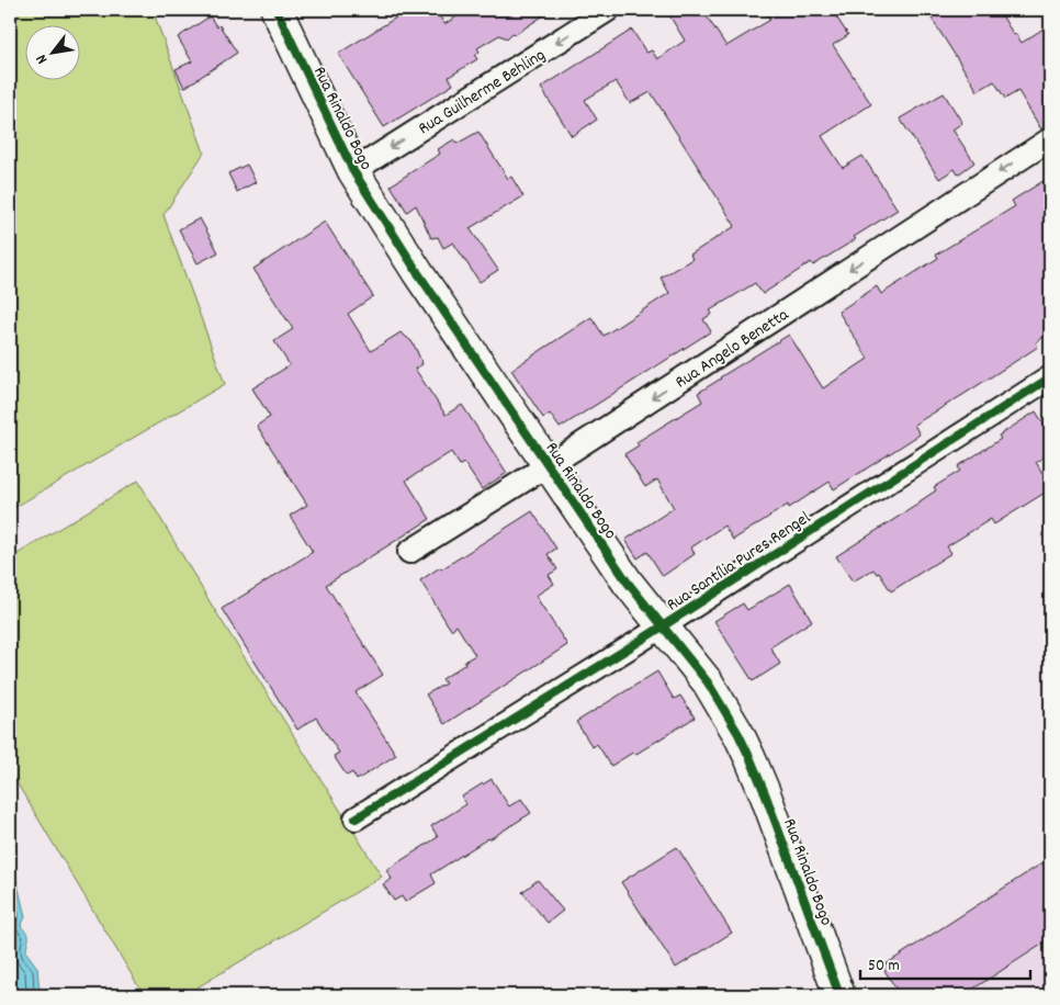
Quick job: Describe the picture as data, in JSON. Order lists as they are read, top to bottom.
{
  "streets": {
    "main road": ["Rua Rinaldo Bogo"],
    "street": ["Rua Guilherme Behling", "Rua Angelo Benetta", "Rua Santília Pures Rengel"]
  },
  "crossings": [
    ["Rua Guilherme Behling", "Rua Rinaldo Bogo"],
    ["Rua Rinaldo Bogo", "Rua Angelo Benetta"],
    ["Rua Rinaldo Bogo", "Rua Santília Pures Rengel"]
  ],
  "one_way": ["Rua Guilherme Behling", "Rua Angelo Benetta"],
  "scale_bar": "50 m",
  "north": "bottom left"
}
